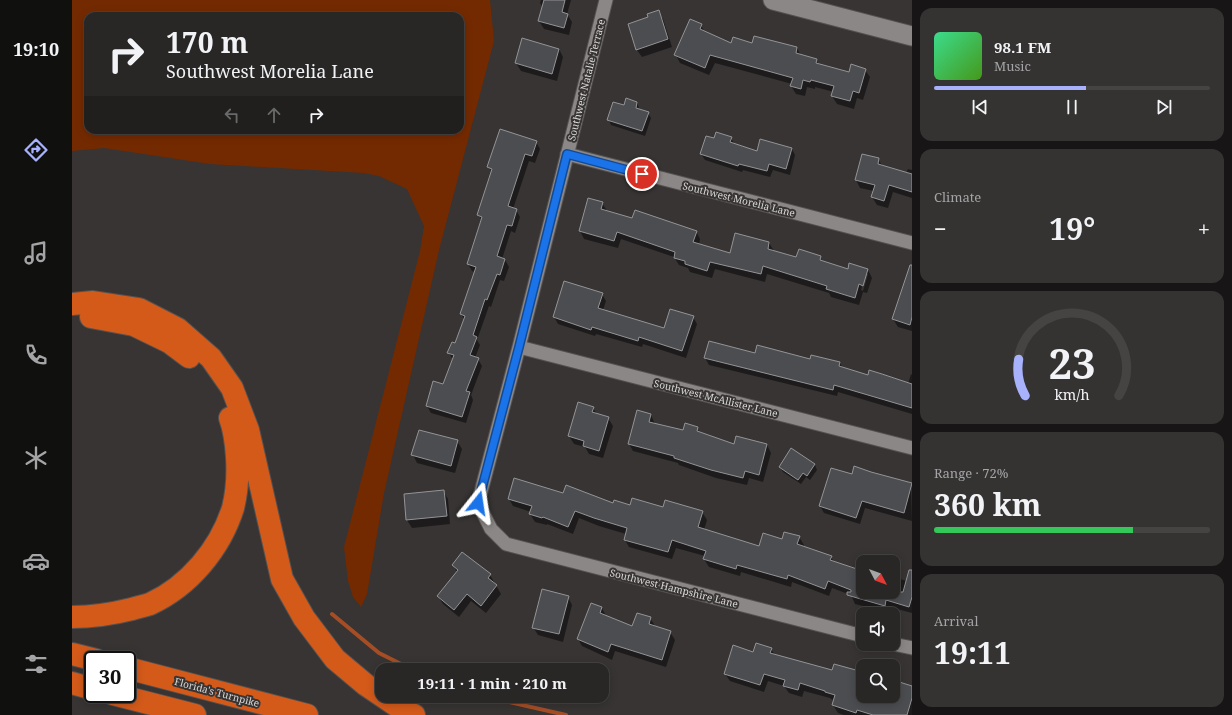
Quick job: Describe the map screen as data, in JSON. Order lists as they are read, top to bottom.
{
  "streets": {
    "highway": ["Florida's Turnpike"],
    "street": [
      "Southwest Natalie Terrace",
      "Southwest Morelia Lane",
      "Southwest McAllister Lane",
      "Southwest Hampshire Lane"
    ]
  },
  "crossings": [
    ["Southwest Natalie Terrace", "Southwest Morelia Lane"],
    ["Southwest Natalie Terrace", "Southwest McAllister Lane"],
    ["Southwest Natalie Terrace", "Southwest Hampshire Lane"]
  ],
  "north": "bottom right",
  "page": {
    "tabs": "19:10",
    "turn": ["170 m", "Southwest Morelia Lane"],
    "song": ["98.1 FM", "Music"],
    "tile": [
      "Climate",
      ["Range · 72%", "360 km"],
      ["Arrival", "19:11"]
    ],
    "heat": ["−", "19°", "+"],
    "limit": "30",
    "trip": "19:11 · 1 min · 210 m",
    "gauge": ["23", "km/h"]
  }
}
